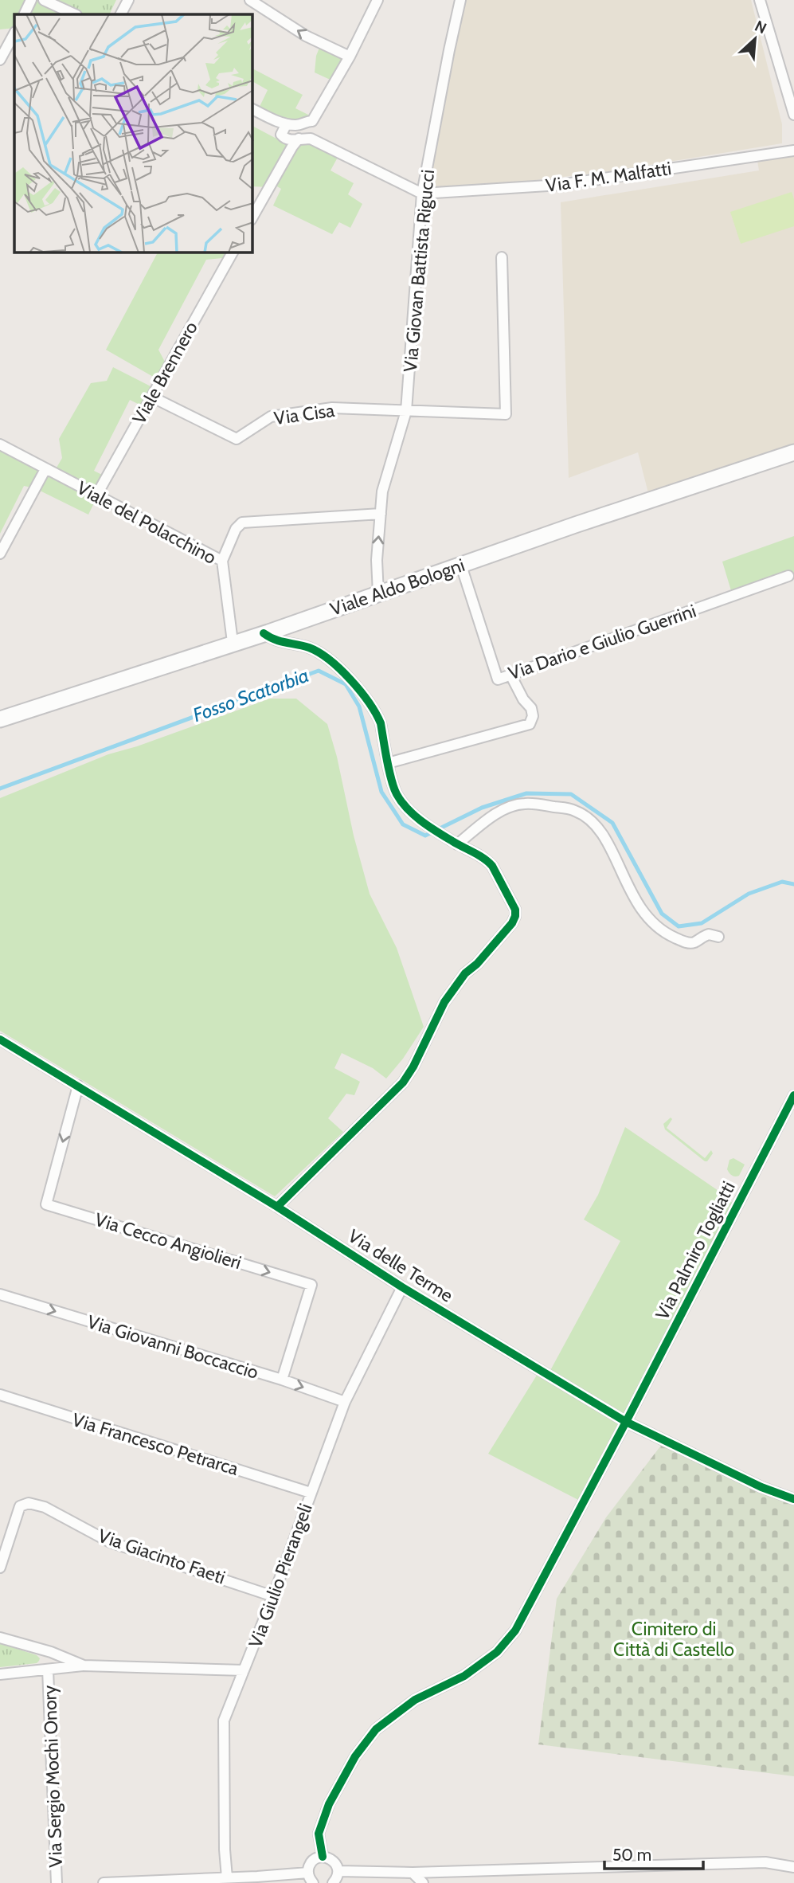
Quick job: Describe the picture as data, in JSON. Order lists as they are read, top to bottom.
{
  "streets": {
    "main road": ["Viale Aldo Bologni"],
    "street": [
      "Via F. M. Malfatti",
      "Via Giovan Battista Rigucci",
      "Viale Brennero",
      "Via Cisa",
      "Viale del Polacchino",
      "Via Dario e Giulio Guerrini",
      "Via Cecco Angiolieri",
      "Via Palmiro Togliatti",
      "Via delle Terme",
      "Via Giovanni Boccaccio",
      "Via Francesco Petrarca",
      "Via Giacinto Faeti",
      "Via Giulio Pierangeli",
      "Via Sergio Mochi Onory"
    ]
  },
  "crossings": [
    ["Via F. M. Malfatti", "Via Giovan Battista Rigucci"],
    ["Via Giovan Battista Rigucci", "Via Cisa"],
    ["Via Giovan Battista Rigucci", "Viale Aldo Bologni"],
    ["Viale Brennero", "Via Cisa"],
    ["Viale Brennero", "Viale del Polacchino"],
    ["Viale del Polacchino", "Viale Aldo Bologni"],
    ["Viale Aldo Bologni", "Via Dario e Giulio Guerrini"],
    ["Via Cecco Angiolieri", "Via delle Terme"],
    ["Via Cecco Angiolieri", "Via Giovanni Boccaccio"],
    ["Via Palmiro Togliatti", "Via delle Terme"],
    ["Via delle Terme", "Via Giulio Pierangeli"],
    ["Via Giovanni Boccaccio", "Via Giulio Pierangeli"],
    ["Via Francesco Petrarca", "Via Giulio Pierangeli"],
    ["Via Giacinto Faeti", "Via Giulio Pierangeli"]
  ],
  "one_way": ["Via Giovanni Boccaccio"],
  "water": ["Fosso Scatorbia"],
  "parks": ["Cimitero di Città di Castello"],
  "scale_bar": "50 m",
  "north": "top right"
}
